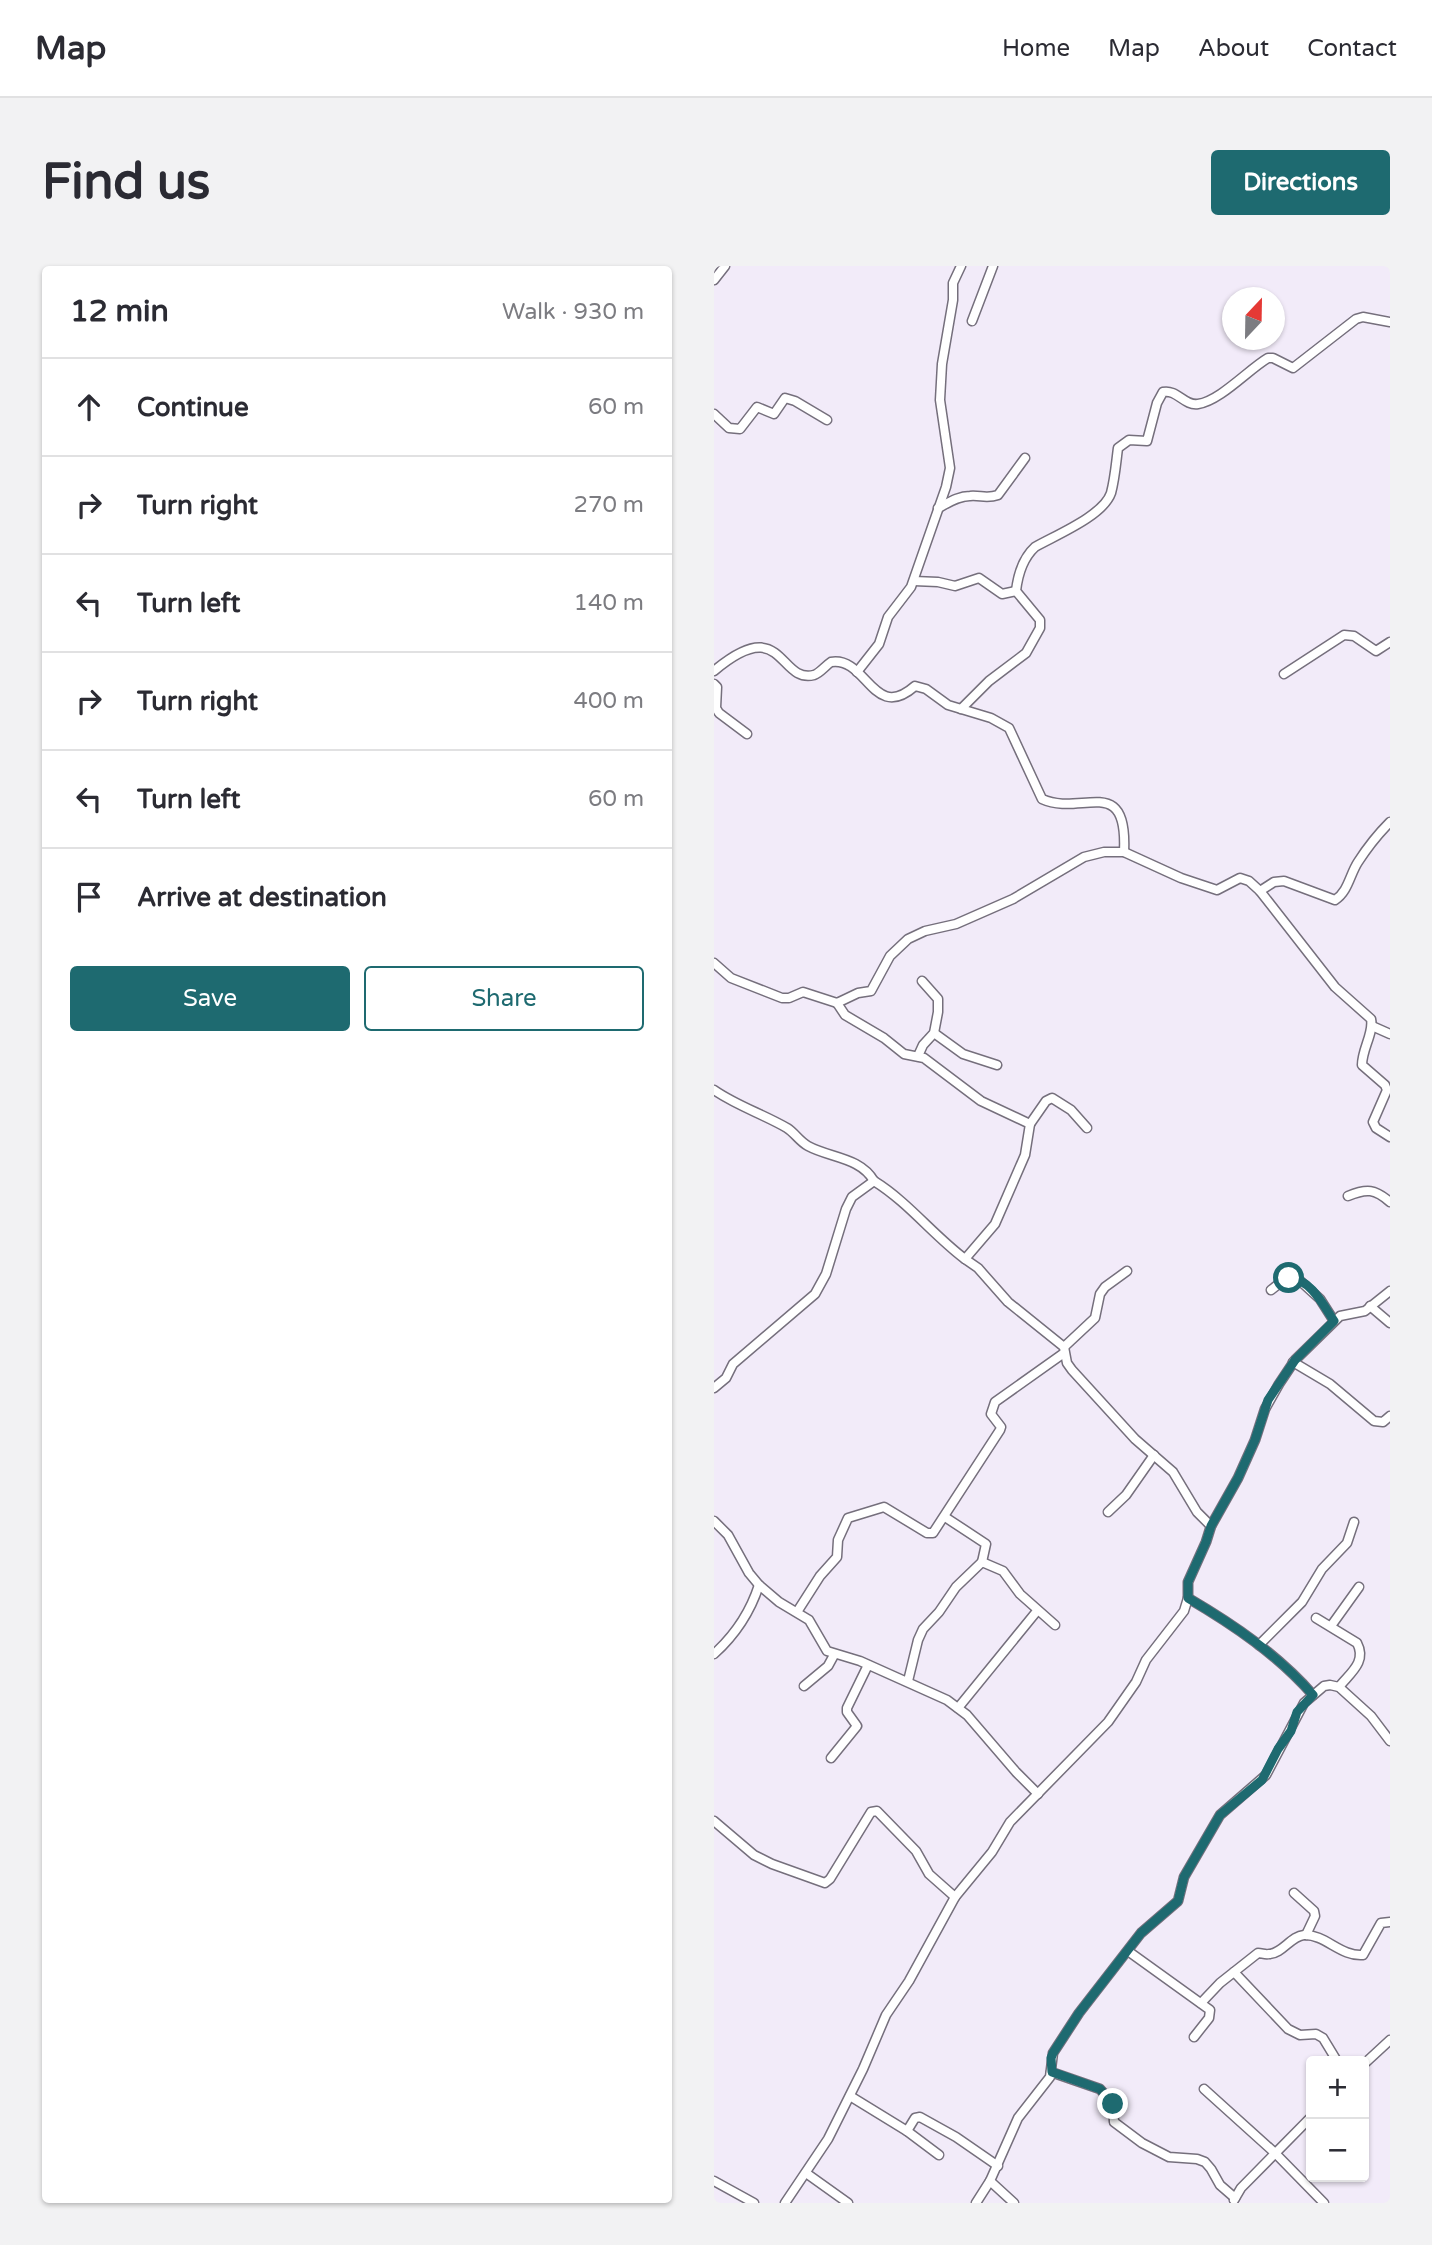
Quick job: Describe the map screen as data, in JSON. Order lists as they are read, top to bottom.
{
  "north": "top",
  "page": {
    "header": "Map",
    "nav": [
      "Home",
      "Map",
      "About",
      "Contact"
    ],
    "buttons": [
      "Directions",
      ["Save", "Share"]
    ],
    "title": "Find us",
    "heading": ["12 min", "Walk · 930 m"],
    "list": [
      ["Continue", "60 m"],
      ["Turn right", "270 m"],
      ["Turn left", "140 m"],
      ["Turn right", "400 m"],
      ["Turn left", "60 m"],
      "Arrive at destination"
    ],
    "map_buttons": ["+", "−"]
  }
}
